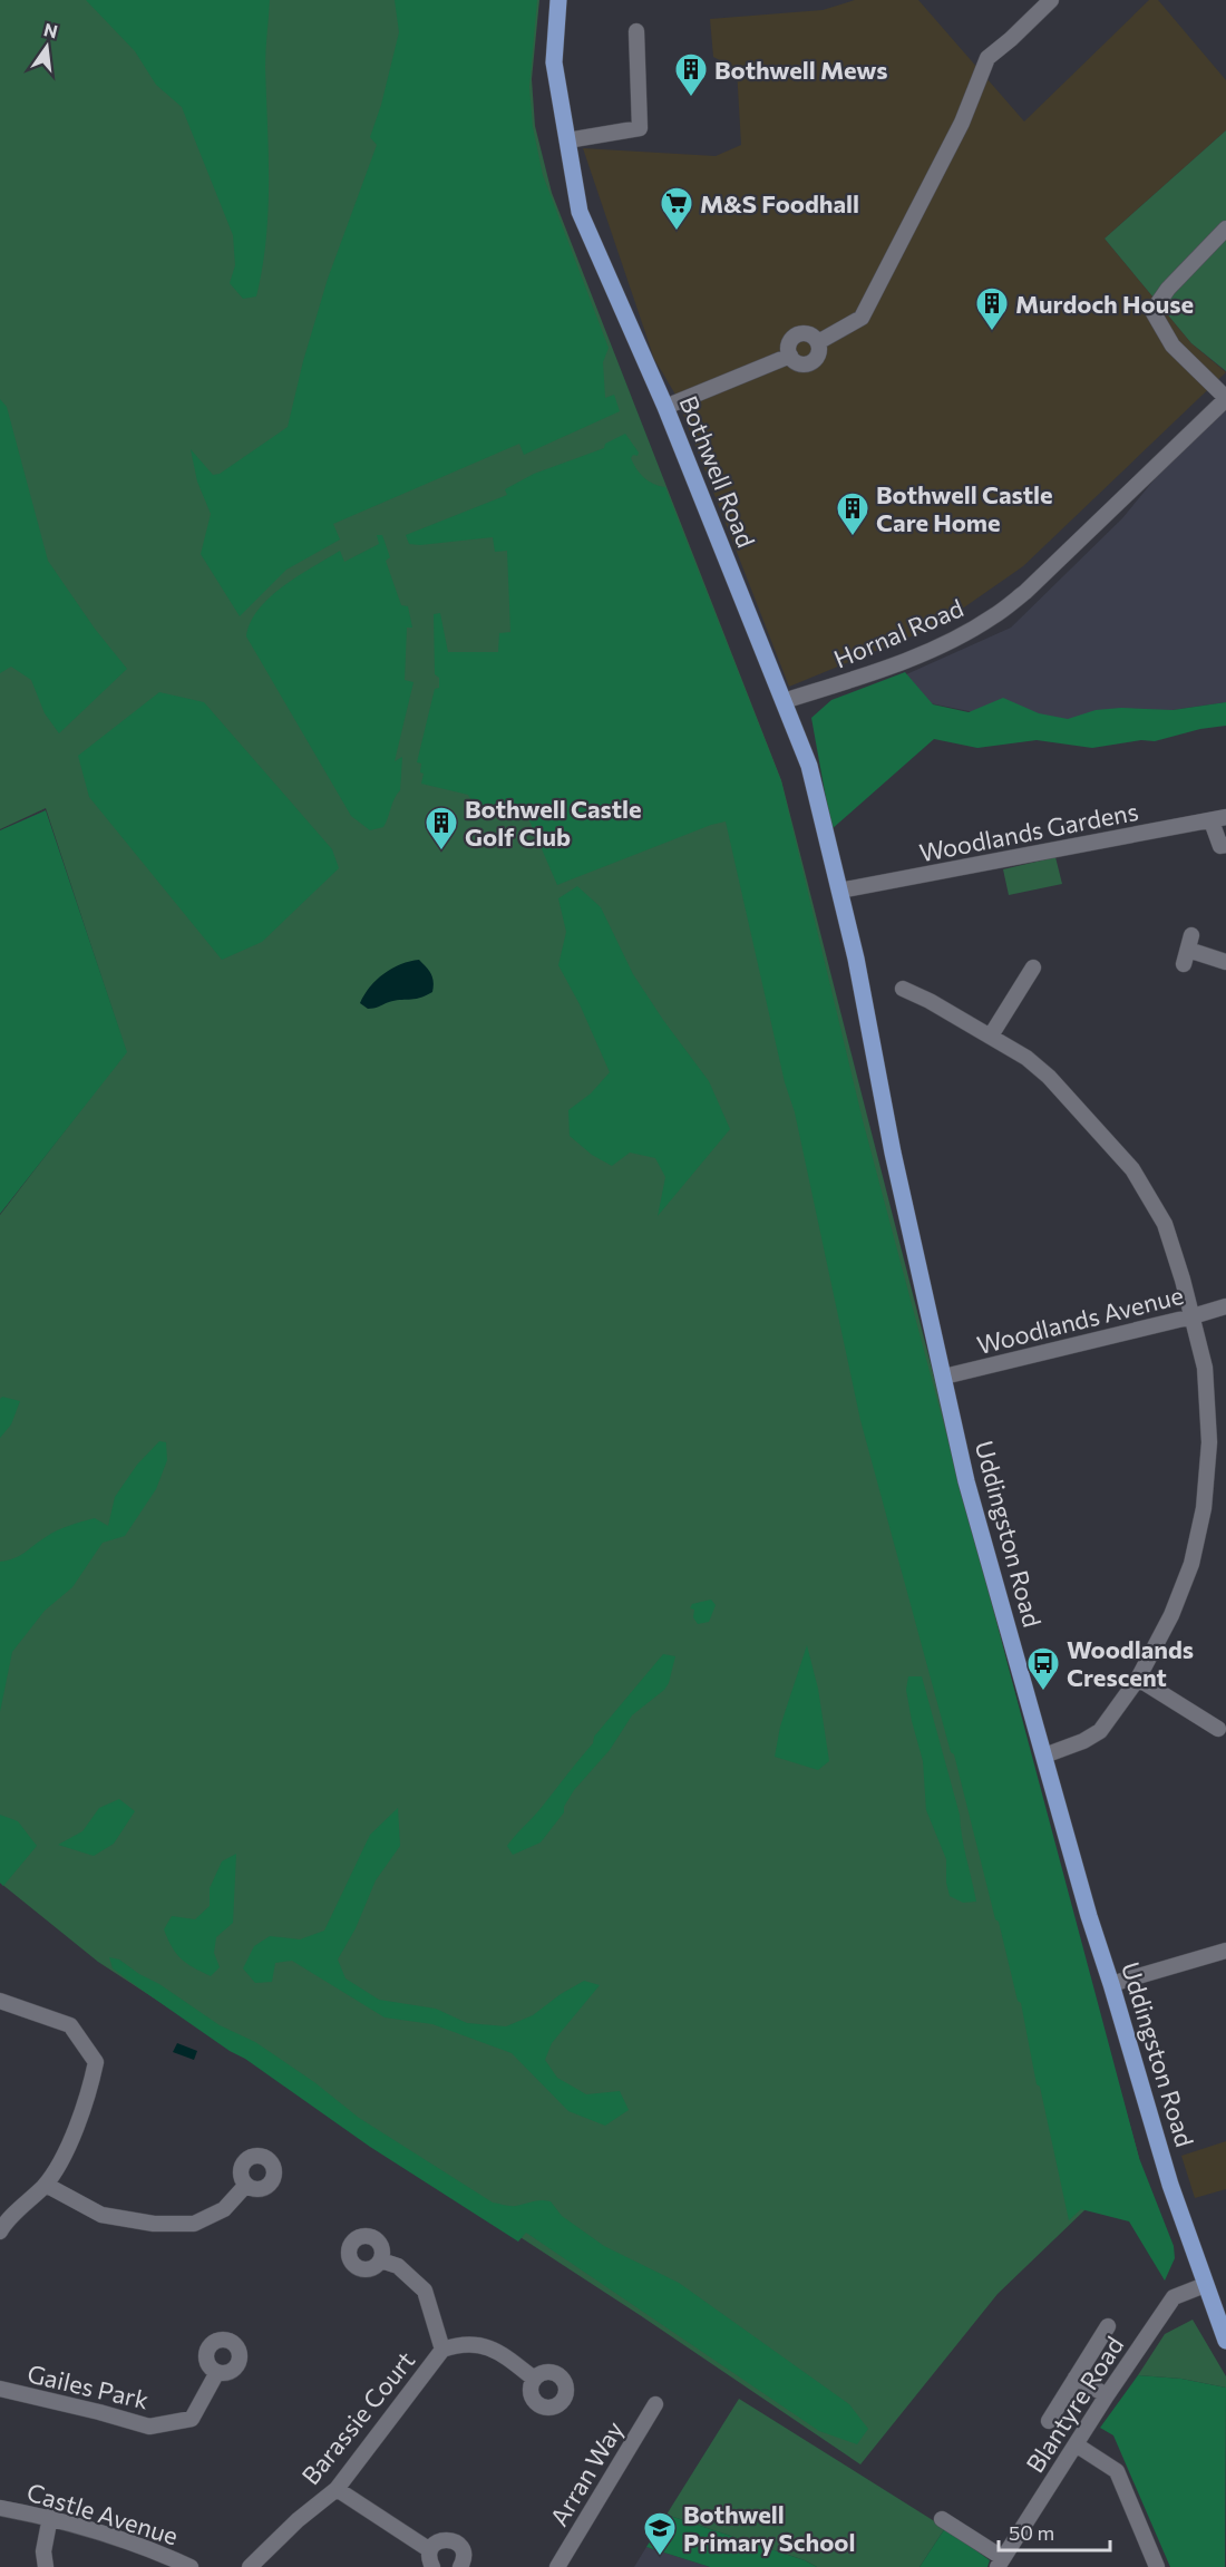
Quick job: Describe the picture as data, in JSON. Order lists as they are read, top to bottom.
{
  "streets": {
    "main road": ["Bothwell Road", "Uddingston Road"],
    "street": [
      "Hornal Road",
      "Woodlands Gardens",
      "Woodlands Avenue",
      "Gailes Park",
      "Blantyre Road",
      "Barassie Court",
      "Arran Way",
      "Castle Avenue"
    ]
  },
  "crossings": [
    ["Bothwell Road", "Hornal Road"],
    ["Bothwell Road", "Woodlands Gardens"],
    ["Bothwell Road", "Uddingston Road"],
    ["Woodlands Avenue", "Uddingston Road"],
    ["Uddingston Road", "Blantyre Road"]
  ],
  "places": {
    "building": [
      "Bothwell Mews",
      "Murdoch House",
      "Bothwell Castle Care Home",
      "Bothwell Castle Golf Club"
    ],
    "supermarket": ["M&S Foodhall"],
    "bus stop": ["Woodlands Crescent"],
    "school or university": ["Bothwell Primary School"]
  },
  "scale_bar": "50 m",
  "north": "top"
}
